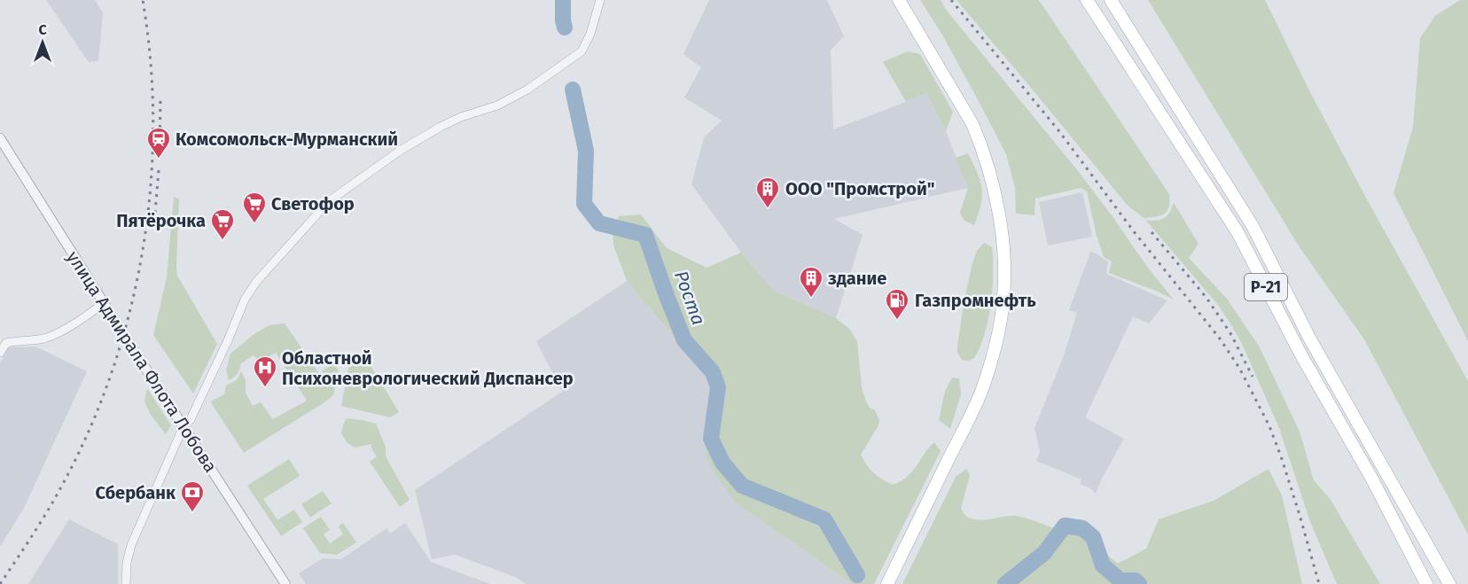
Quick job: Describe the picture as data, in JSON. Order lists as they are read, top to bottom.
{
  "streets": {
    "main road": ["Р-21"],
    "street": ["улица Адмирала Флота Лобова"]
  },
  "water": ["Роста"],
  "places": {
    "station": ["Комсомольск-Мурманский"],
    "building": ["ООО \"Промстрой\"", "здание"],
    "supermarket": ["Светофор", "Пятёрочка"],
    "fuel station": ["Газпромнефть"],
    "hospital": ["Областной Психоневрологический Диспансер"],
    "bank": ["Сбербанк"]
  },
  "north": "top"
}
